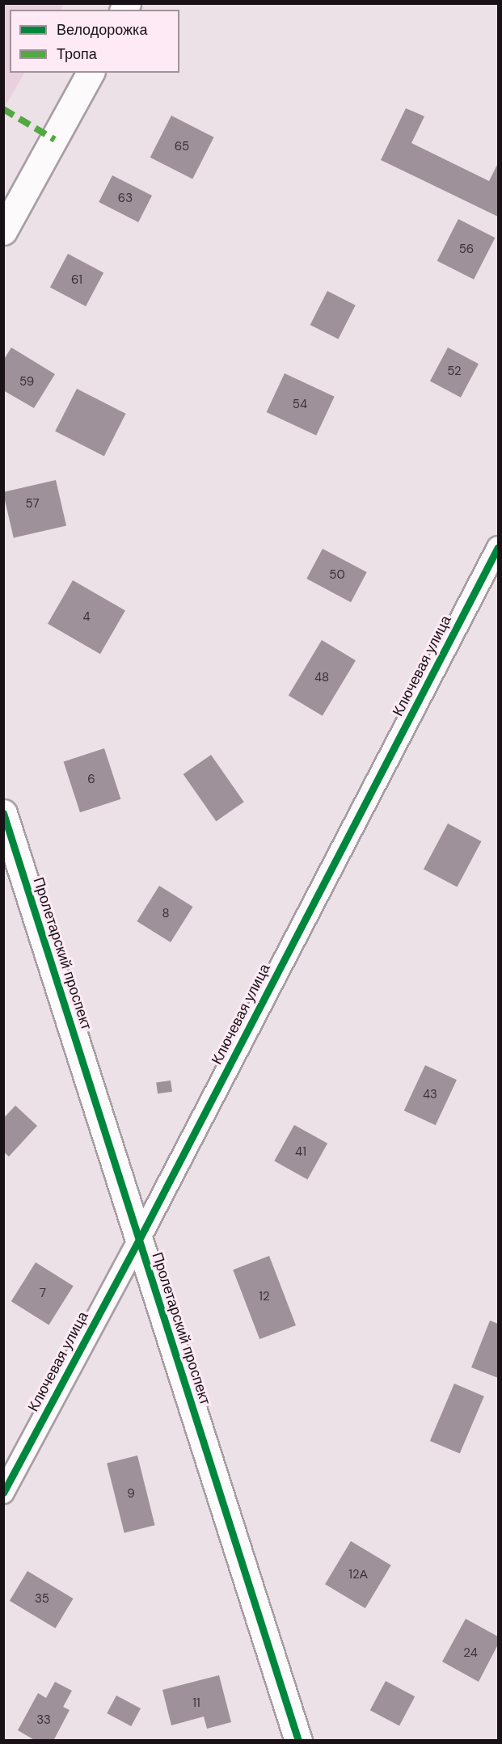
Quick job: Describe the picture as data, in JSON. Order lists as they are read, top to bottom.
{
  "streets": {
    "street": ["Ключевая улица", "Пролетарский проспект"]
  },
  "crossings": [
    ["Ключевая улица", "Пролетарский проспект"]
  ],
  "house_numbers": [
    "65",
    "63",
    "56",
    "61",
    "52",
    "59",
    "54",
    "57",
    "50",
    "4",
    "48",
    "6",
    "8",
    "43",
    "41",
    "7",
    "12",
    "9",
    "12А",
    "35",
    "24",
    "11",
    "33"
  ],
  "legend": ["Велодорожка", "Тропа"]
}
